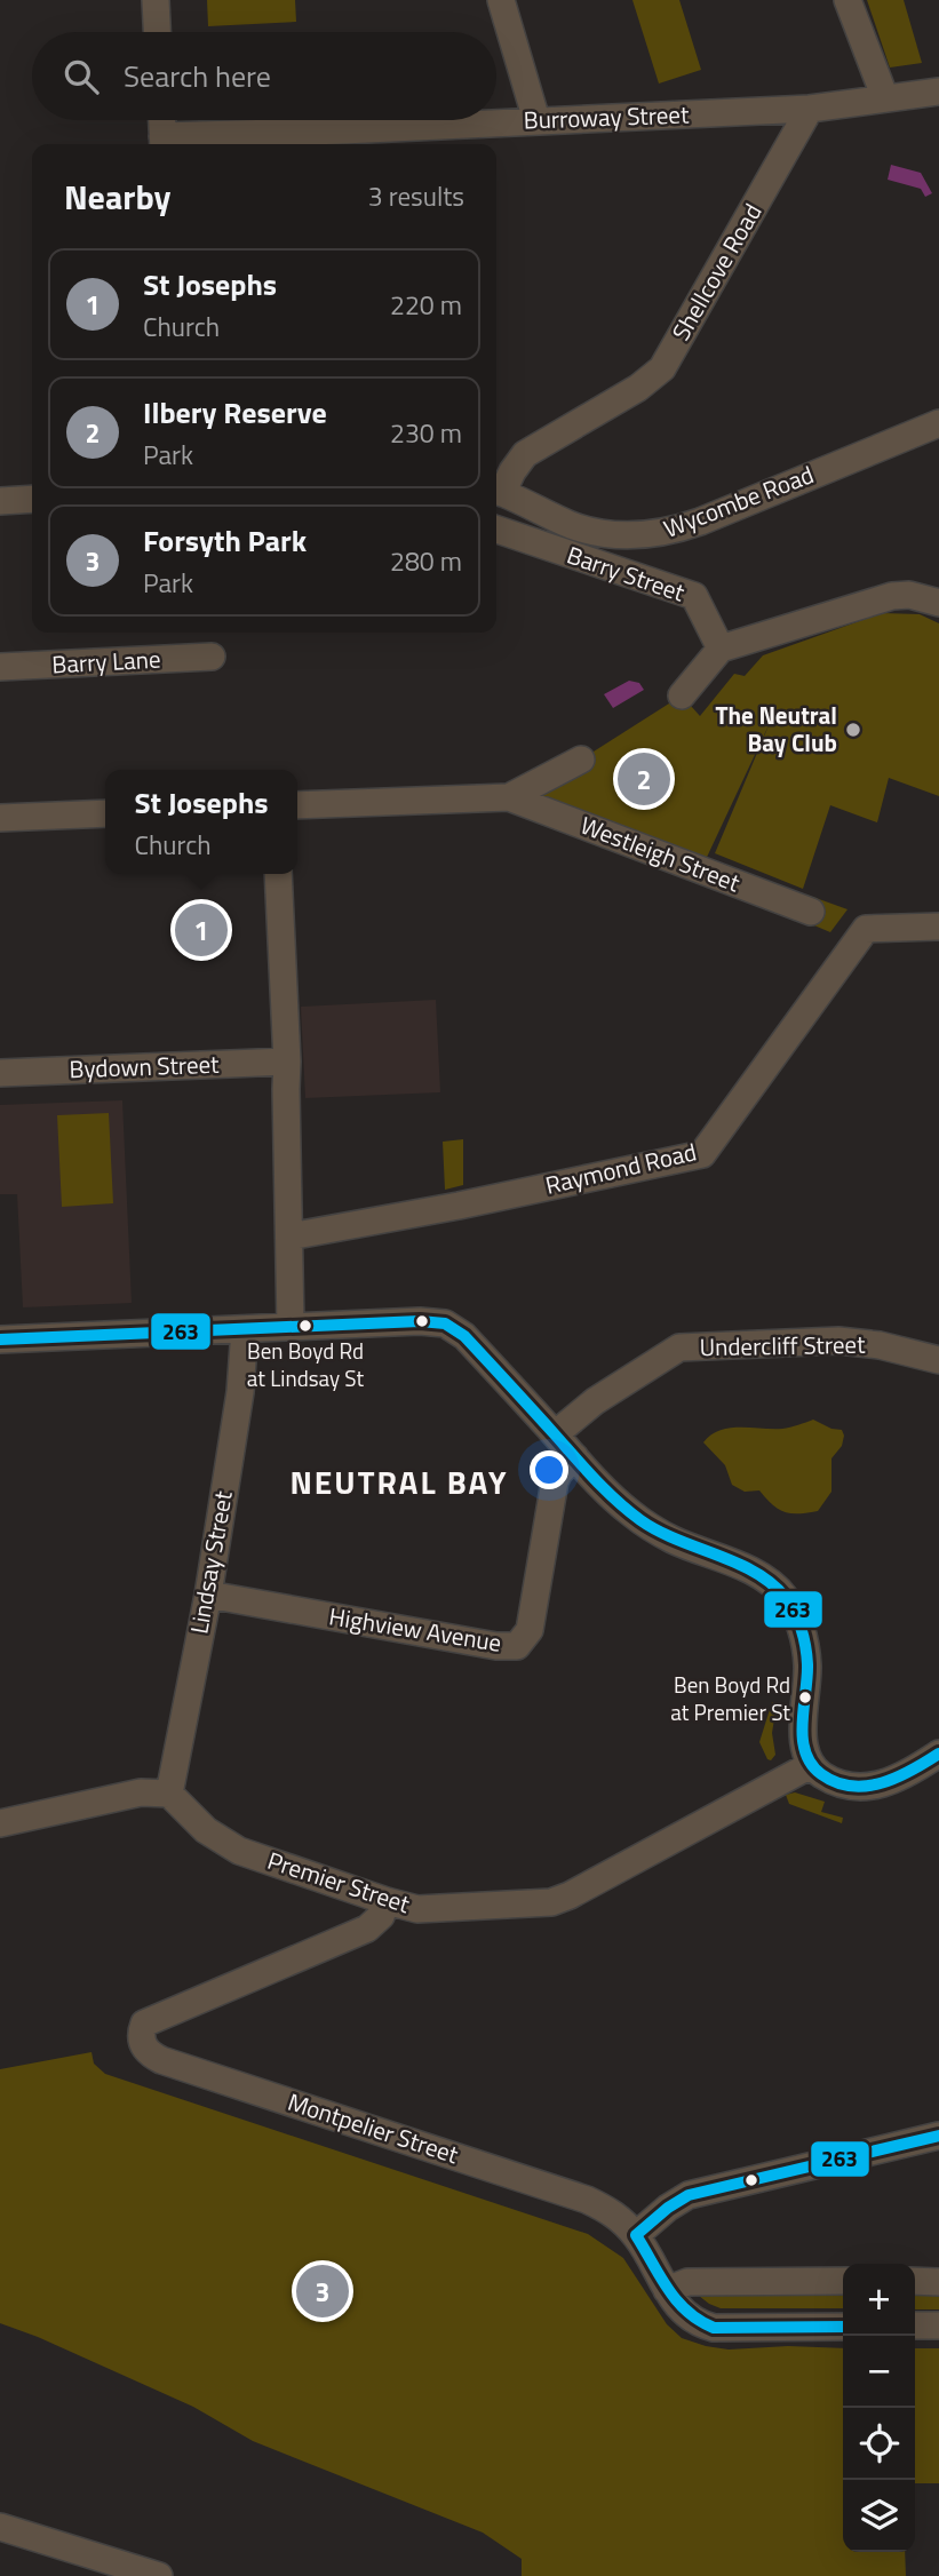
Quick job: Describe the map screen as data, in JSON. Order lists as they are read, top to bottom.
{
  "streets": {
    "street": [
      "Burroway Street",
      "Shellcove Road",
      "Wycombe Road",
      "Barry Street",
      "Barry Lane",
      "Westleigh Street",
      "Bydown Street",
      "Raymond Road",
      "Undercliff Street",
      "Lindsay Street",
      "Highview Avenue",
      "Premier Street",
      "Montpelier Street"
    ]
  },
  "crossings": [
    ["Burroway Street", "Shellcove Road"],
    ["Shellcove Road", "Wycombe Road"],
    ["Lindsay Street", "Highview Avenue"],
    ["Lindsay Street", "Premier Street"],
    ["Premier Street", "Montpelier Street"]
  ],
  "districts": ["NEUTRAL BAY"],
  "places": ["The Neutral Bay Club", "Ben Boyd Rd at Lindsay St", "Ben Boyd Rd at Premier St"],
  "lines": ["transit line 263"],
  "page": {
    "search": "Search here",
    "heading": ["Nearby", "3 results"],
    "list": [
      {
        "mark": "1",
        "name": "St Josephs",
        "note": "Church",
        "value": "220 m"
      },
      {
        "mark": "2",
        "name": "Ilbery Reserve",
        "note": "Park",
        "value": "230 m"
      },
      {
        "mark": "3",
        "name": "Forsyth Park",
        "note": "Park",
        "value": "280 m"
      }
    ],
    "pins": ["2", "1", "3"],
    "popup": ["St Josephs", "Church"],
    "map_buttons": ["+", "−"]
  }
}
